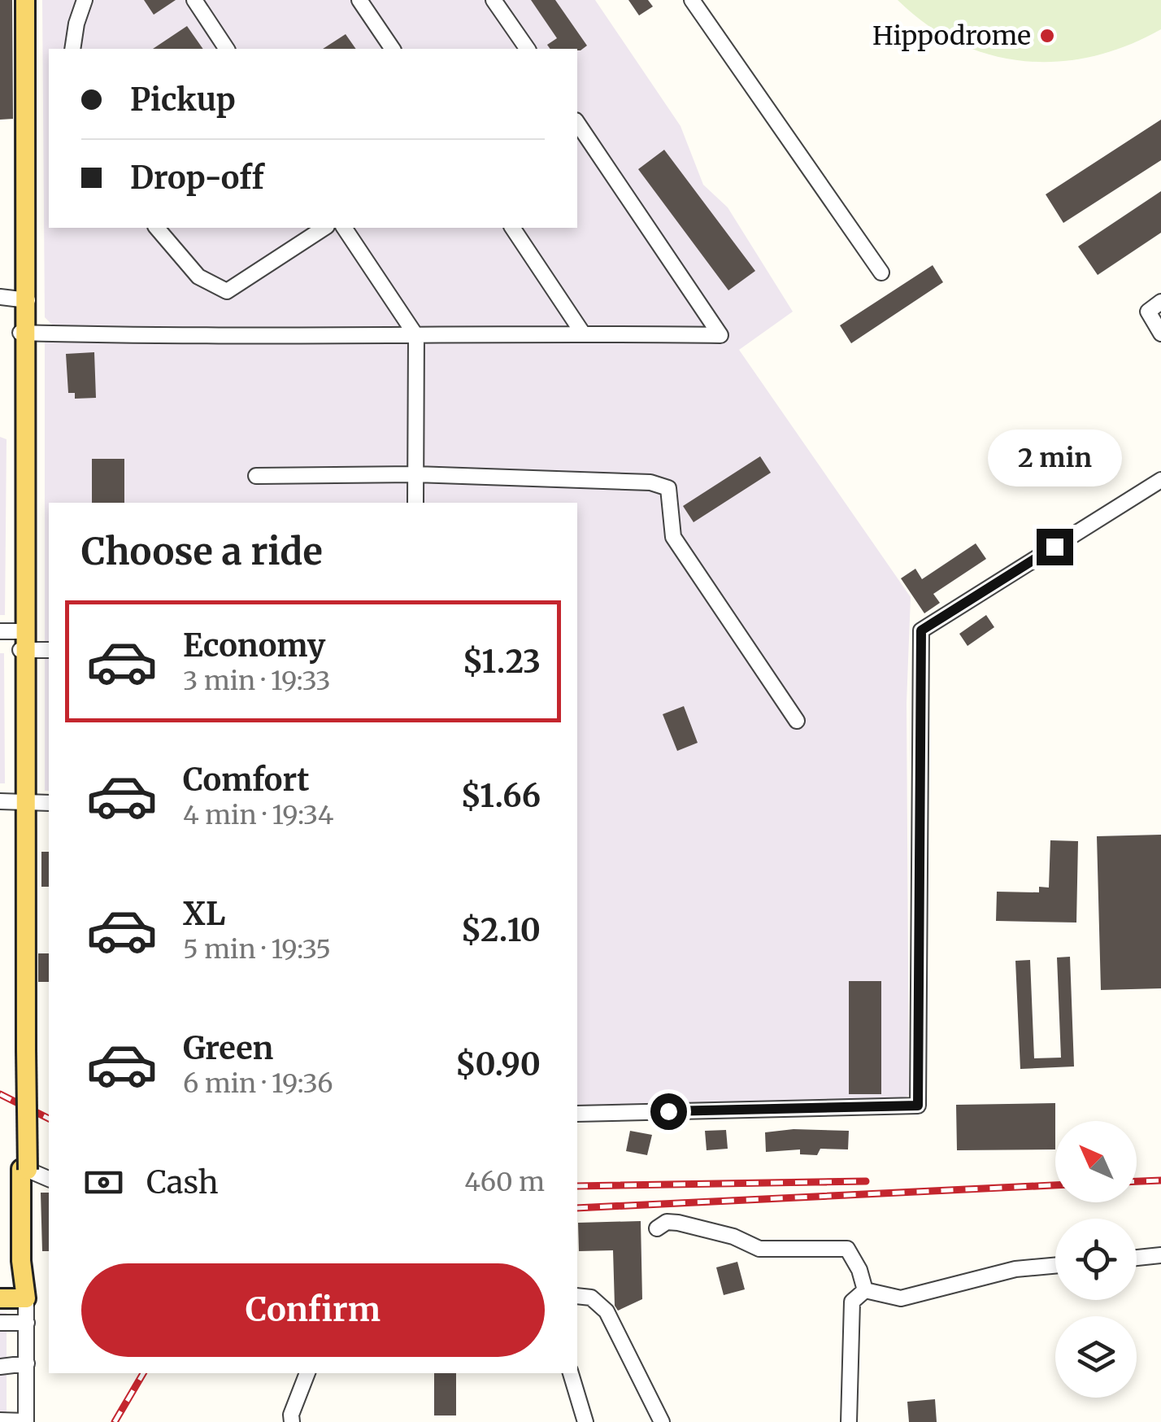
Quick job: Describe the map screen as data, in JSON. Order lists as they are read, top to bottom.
{
  "places": ["Hippodrome"],
  "north": "top left",
  "page": {
    "banner": ["Pickup", "Drop-off"],
    "bubble": "2 min",
    "heading": "Choose a ride",
    "list": [
      {
        "name": "Economy",
        "note": "3 min · 19:33",
        "value": "$1.23"
      },
      {
        "name": "Comfort",
        "note": "4 min · 19:34",
        "value": "$1.66"
      },
      {
        "name": "XL",
        "note": "5 min · 19:35",
        "value": "$2.10"
      },
      {
        "name": "Green",
        "note": "6 min · 19:36",
        "value": "$0.90"
      }
    ],
    "pay": ["Cash", "460 m"],
    "buttons": "Confirm"
  }
}
